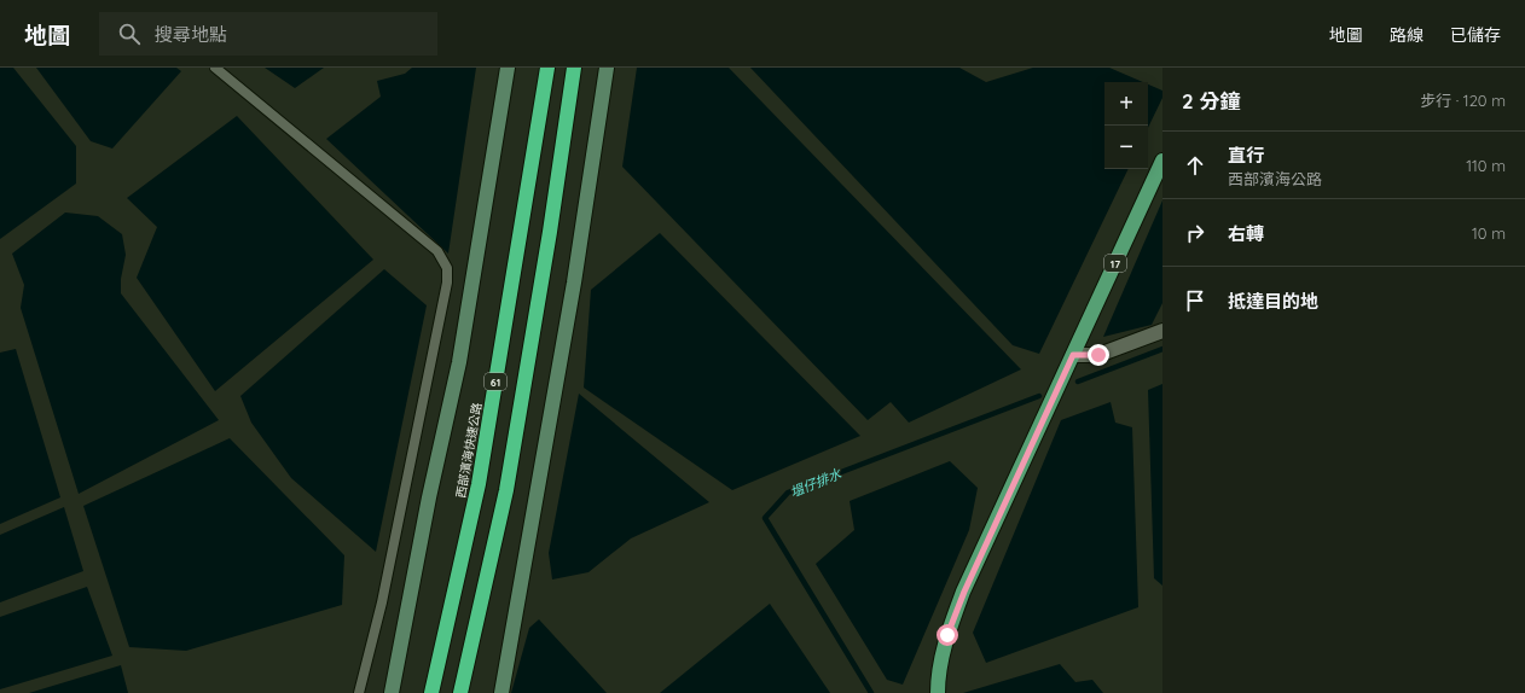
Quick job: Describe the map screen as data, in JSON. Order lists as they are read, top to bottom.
{
  "streets": {
    "highway": ["61", "西部濱海快速公路"],
    "main road": ["17"]
  },
  "water": ["塭仔排水"],
  "page": {
    "header": "地圖",
    "search": "搜尋地點",
    "nav": ["地圖", "路線", "已儲存"],
    "heading": ["2 分鐘", "步行 · 120 m"],
    "map_buttons": ["+", "−"],
    "list": [
      ["直行", "西部濱海公路", "110 m"],
      ["右轉", "10 m"],
      "抵達目的地"
    ]
  }
}
